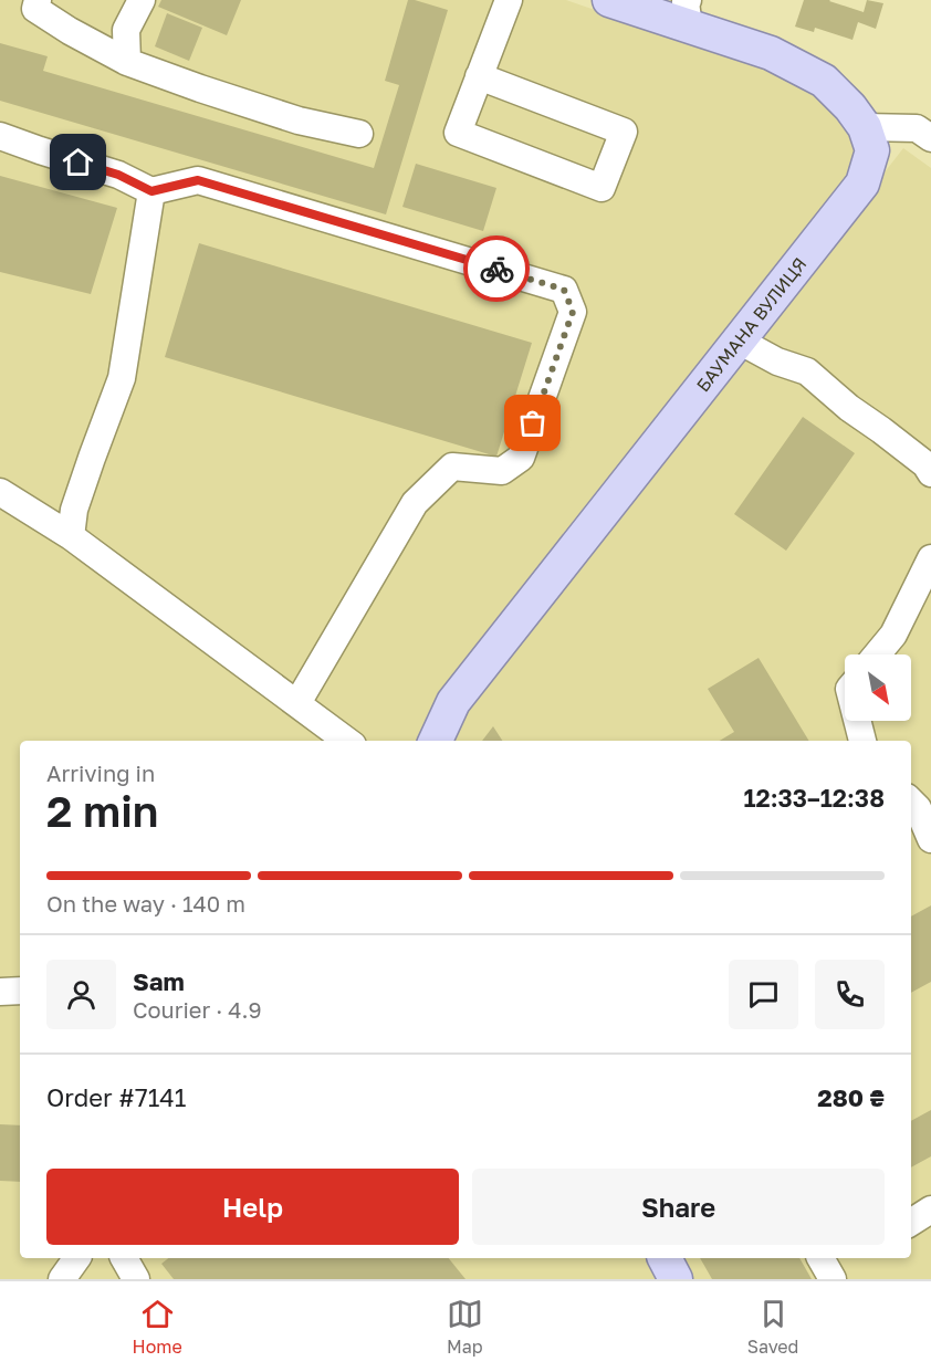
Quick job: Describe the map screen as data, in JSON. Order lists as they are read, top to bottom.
{
  "streets": {
    "main road": ["БАУМАНА ВУЛИЦЯ"]
  },
  "north": "bottom right",
  "page": {
    "heading": ["2 min", "Arriving in", "12:33–12:38"],
    "panel": [
      "Sam",
      "Courier · 4.9",
      "Order #7141",
      "280 ₴"
    ],
    "bar": "On the way · 140 m",
    "buttons": ["Help", "Share"],
    "tabs": ["Home", "Map", "Saved"]
  }
}
